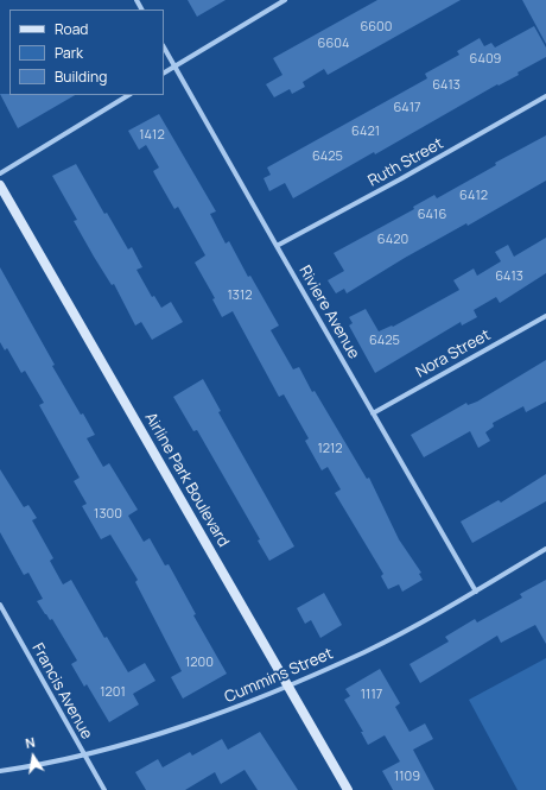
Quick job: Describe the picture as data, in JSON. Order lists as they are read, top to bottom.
{
  "streets": {
    "street": [
      "Ruth Street",
      "Riviere Avenue",
      "Nora Street",
      "Airline Park Boulevard",
      "Cummins Street",
      "Francis Avenue"
    ]
  },
  "crossings": [
    ["Ruth Street", "Riviere Avenue"],
    ["Riviere Avenue", "Nora Street"],
    ["Riviere Avenue", "Cummins Street"],
    ["Airline Park Boulevard", "Cummins Street"],
    ["Cummins Street", "Francis Avenue"]
  ],
  "house_numbers": [
    "6600",
    "6604",
    "6409",
    "6413",
    "6417",
    "6421",
    "1412",
    "6425",
    "6412",
    "6416",
    "6420",
    "6413",
    "1312",
    "6425",
    "1212",
    "1300",
    "1200",
    "1201",
    "1117",
    "1109"
  ],
  "legend": ["Road", "Park", "Building"],
  "north": "top"
}
